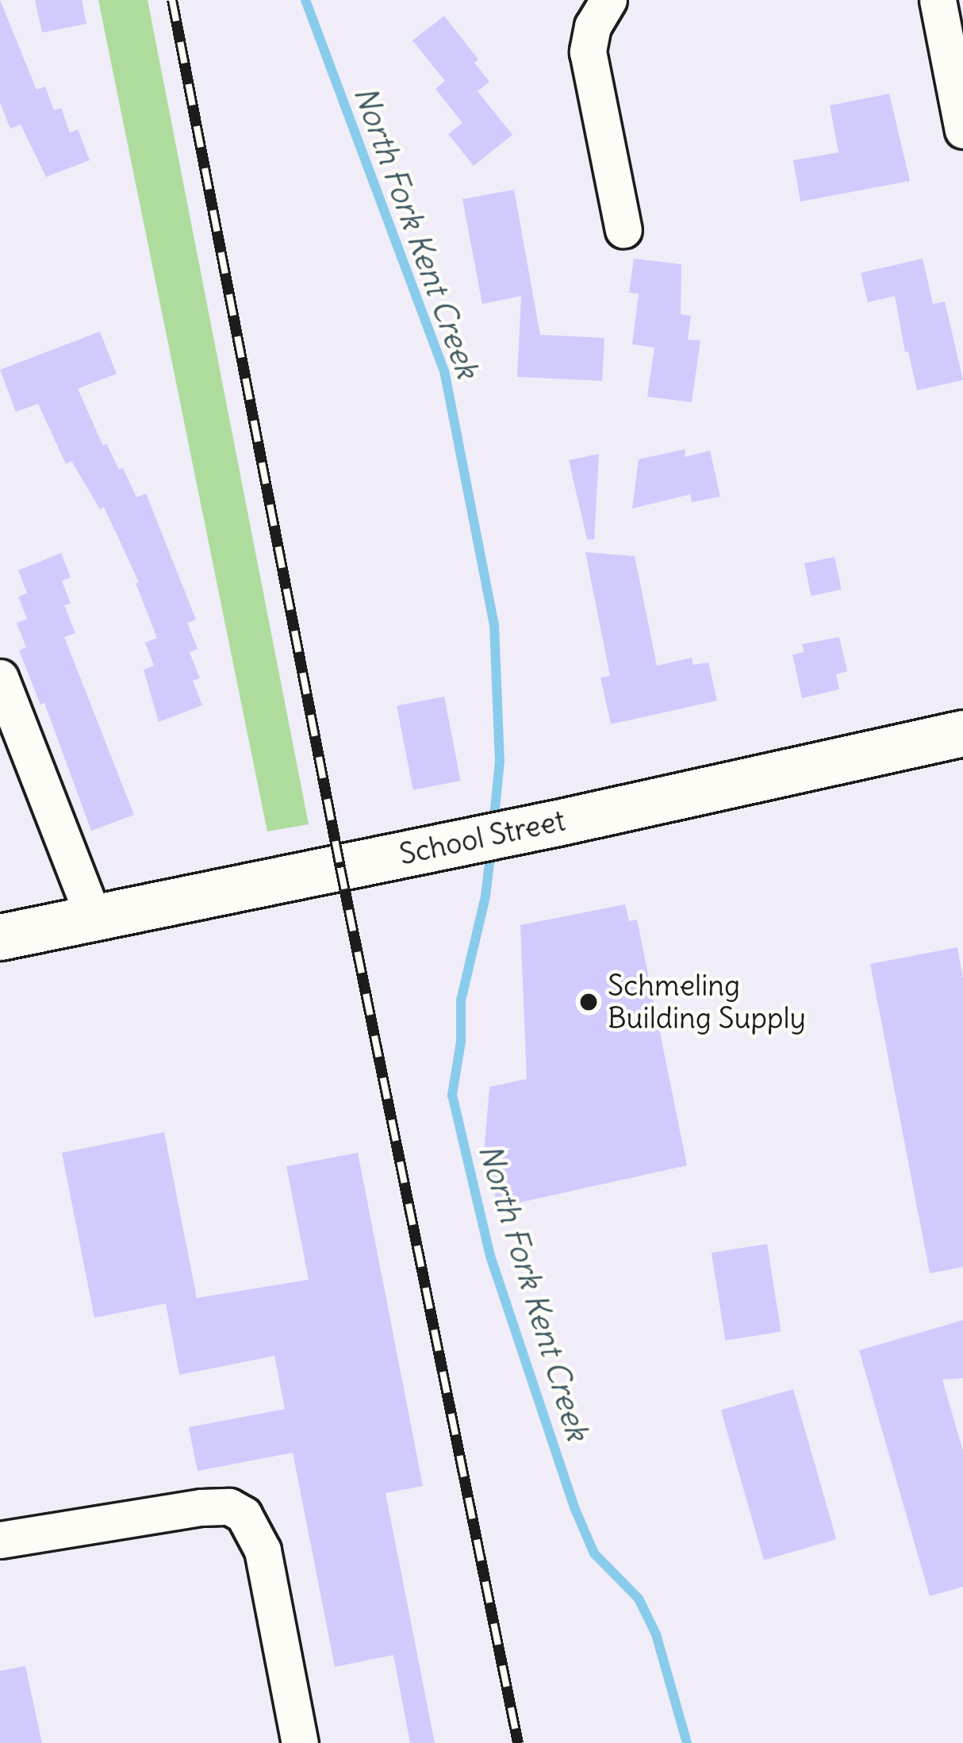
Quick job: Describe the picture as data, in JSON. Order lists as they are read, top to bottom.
{
  "streets": {
    "main road": ["School Street"]
  },
  "water": ["North Fork Kent Creek"],
  "places": ["Schmeling Building Supply"]
}
